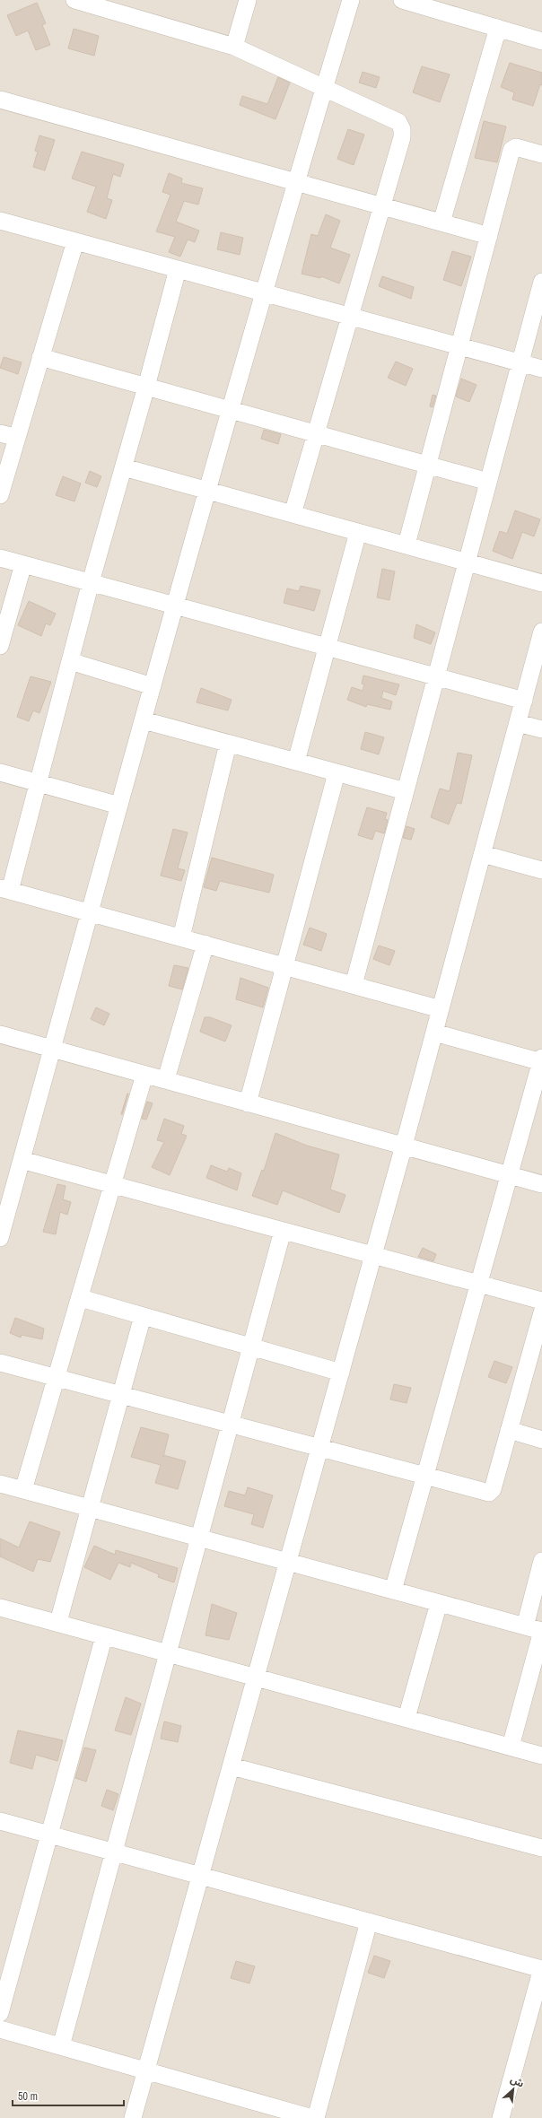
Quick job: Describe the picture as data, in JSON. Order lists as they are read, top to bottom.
{
  "scale_bar": "50 m",
  "north": "top right"
}
